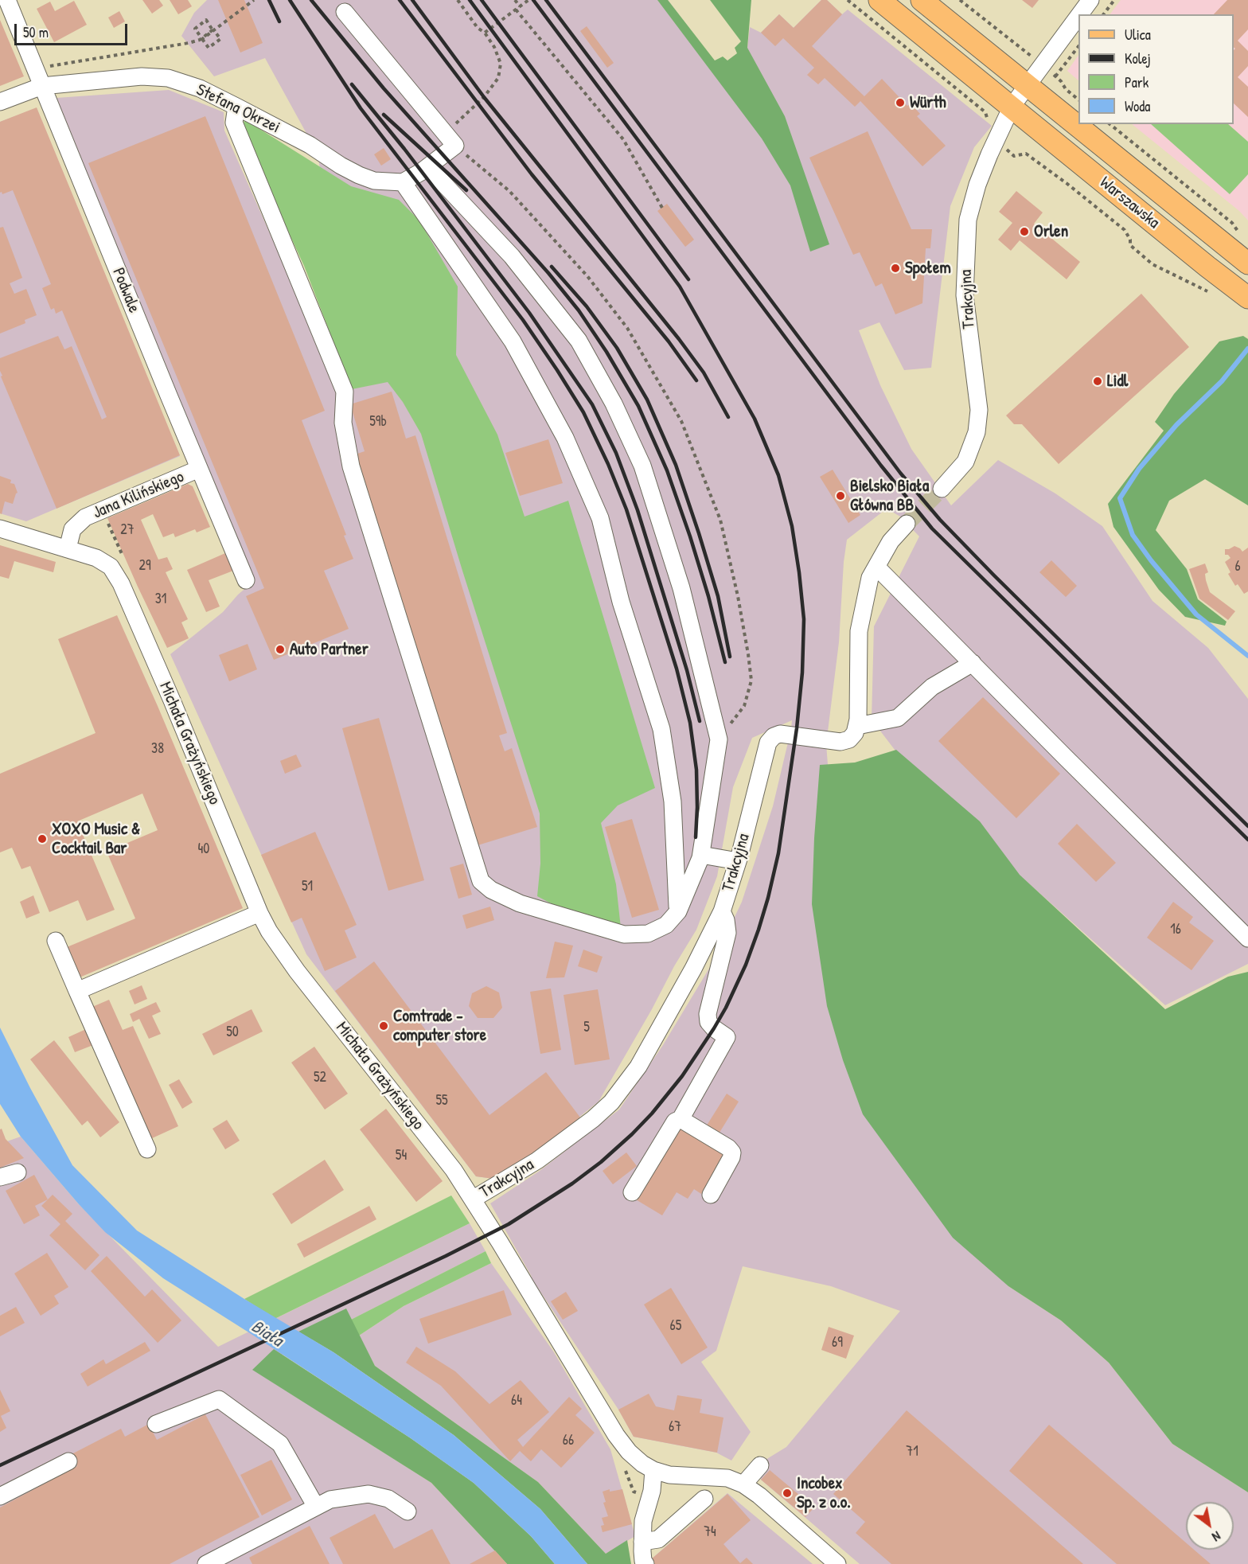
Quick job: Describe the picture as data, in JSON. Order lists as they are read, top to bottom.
{
  "streets": {
    "main road": ["Warszawska"],
    "street": [
      "Stefana Okrzei",
      "Podwale",
      "Trakcyjna",
      "Jana Kilińskiego",
      "Michała Grażyńskiego"
    ]
  },
  "crossings": [
    ["Stefana Okrzei", "Podwale"],
    ["Warszawska", "Trakcyjna"],
    ["Podwale", "Jana Kilińskiego"],
    ["Trakcyjna", "Michała Grażyńskiego"],
    ["Jana Kilińskiego", "Michała Grażyńskiego"]
  ],
  "water": ["Biała"],
  "places": [
    "Würth",
    "Orlen",
    "Społem",
    "Lidl",
    "Bielsko Biała Główna BB",
    "Auto Partner",
    "XOXO Music & Cocktail Bar",
    "Comtrade - computer store",
    "Incobex Sp. z o.o."
  ],
  "house_numbers": [
    "59b",
    "27",
    "29",
    "6",
    "31",
    "38",
    "40",
    "51",
    "16",
    "5",
    "50",
    "52",
    "55",
    "54",
    "65",
    "69",
    "64",
    "67",
    "66",
    "71",
    "74"
  ],
  "legend": [
    "Ulica",
    "Kolej",
    "Park",
    "Woda"
  ],
  "scale_bar": "50 m",
  "north": "bottom right"
}
